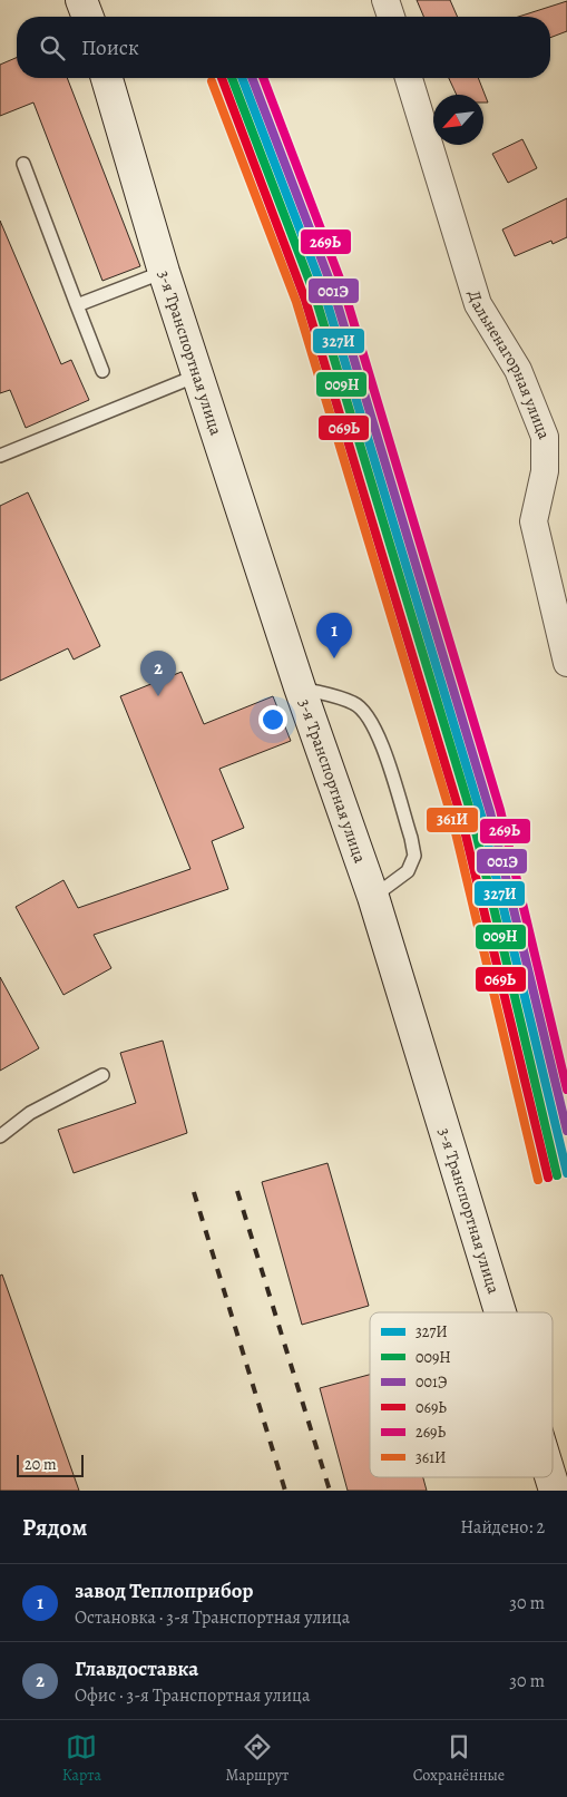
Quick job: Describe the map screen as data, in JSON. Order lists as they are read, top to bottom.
{
  "streets": {
    "street": ["3-я Транспортная улица", "Дальненагорная улица"]
  },
  "lines": [
    "transit line 327И",
    "transit line 009Н",
    "transit line 001Э",
    "transit line 069Ь",
    "transit line 269Ь",
    "transit line 361И"
  ],
  "legend": [
    "327И",
    "009Н",
    "001Э",
    "069Ь",
    "269Ь",
    "361И"
  ],
  "scale_bar": "20 m",
  "north": "bottom left",
  "page": {
    "search": "Поиск",
    "pins": ["1", "2"],
    "scale": "20 m",
    "heading": ["Рядом", "Найдено: 2"],
    "list": [
      {
        "mark": "1",
        "name": "завод Теплоприбор",
        "note": "Остановка · 3-я Транспортная улица",
        "value": "30 m"
      },
      {
        "mark": "2",
        "name": "Главдоставка",
        "note": "Офис · 3-я Транспортная улица",
        "value": "30 m"
      }
    ],
    "nav": ["Карта", "Маршрут", "Сохранённые"]
  }
}
